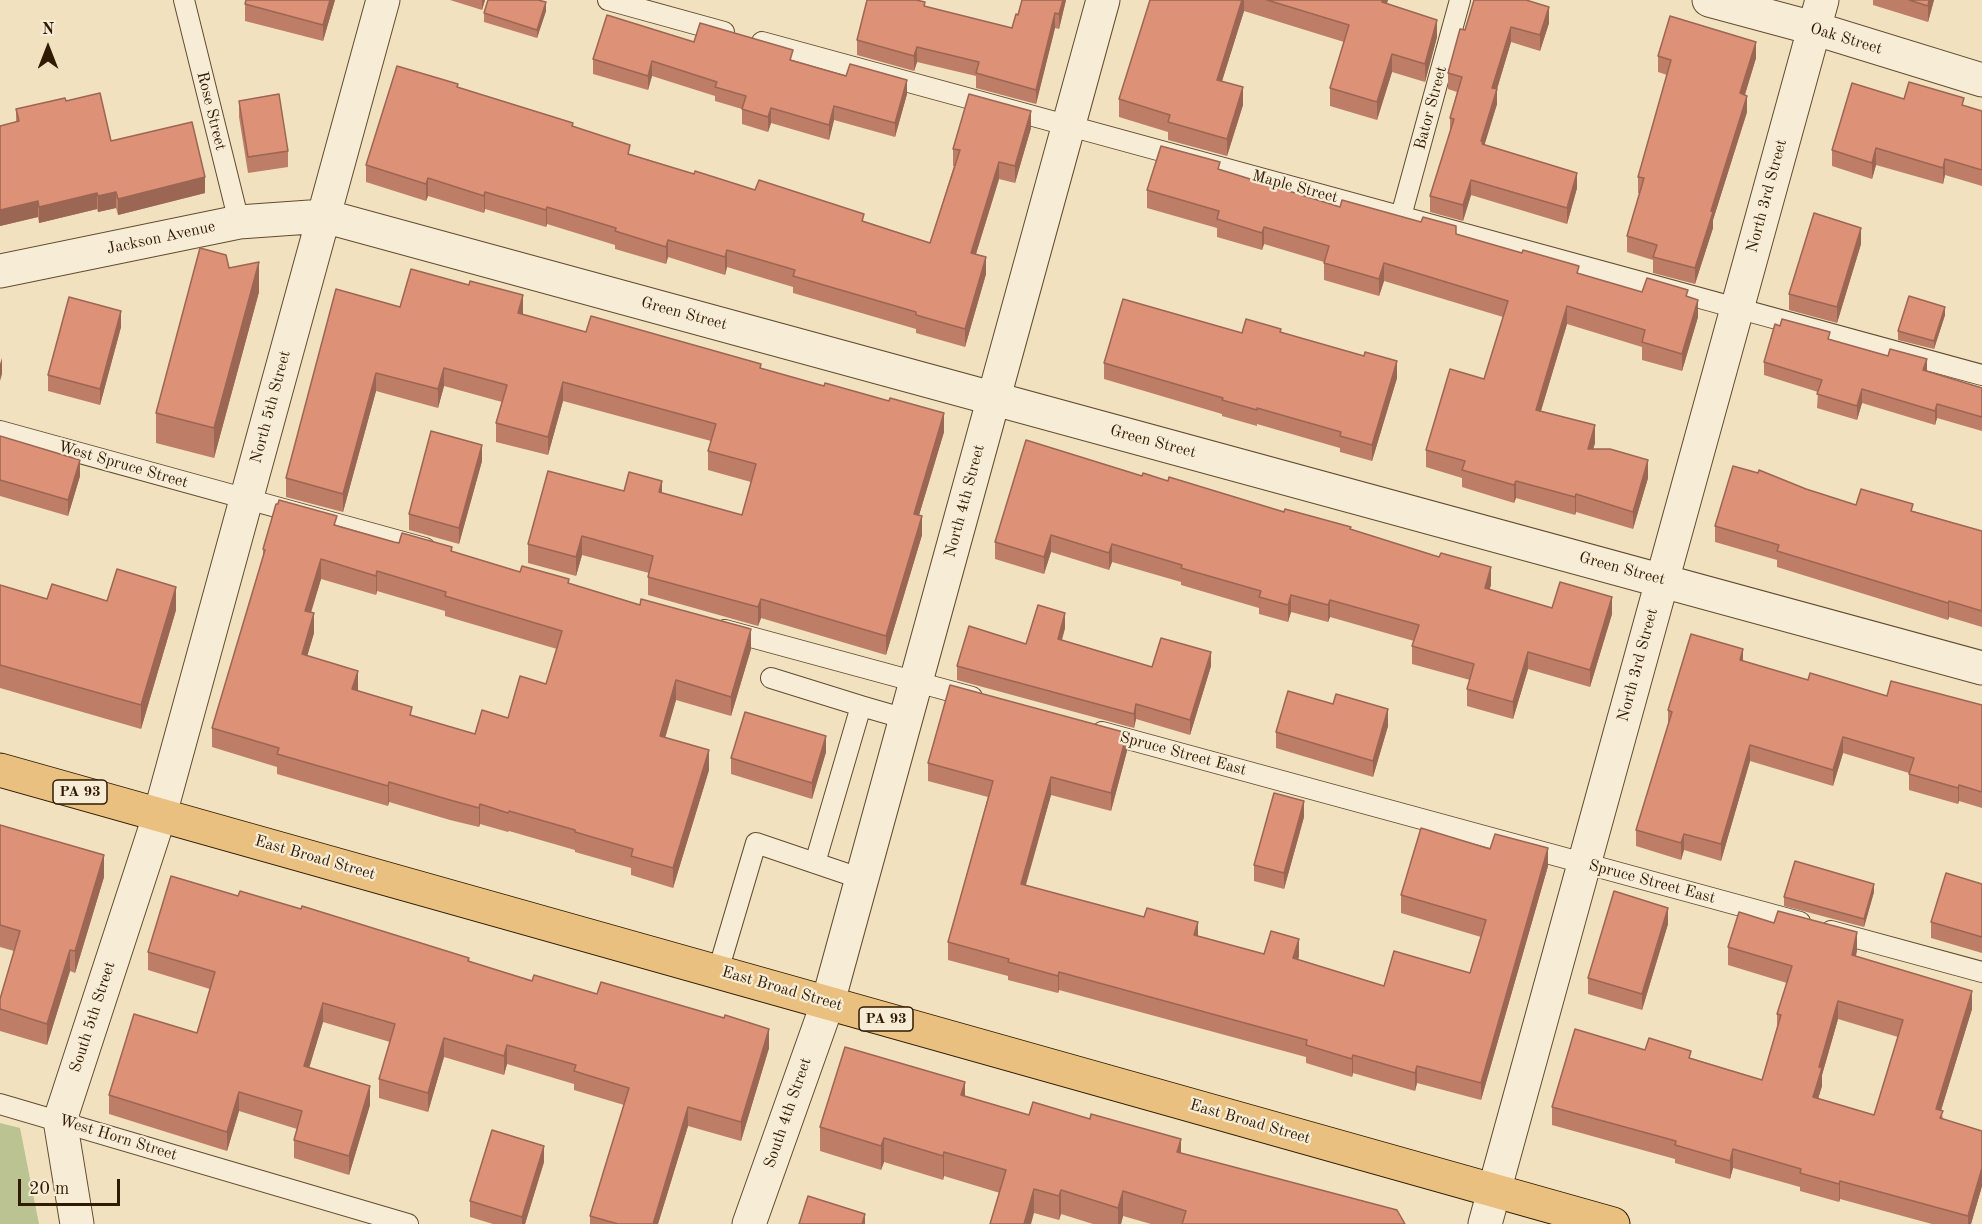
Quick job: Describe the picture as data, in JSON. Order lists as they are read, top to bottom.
{
  "streets": {
    "highway": ["PA 93", "East Broad Street"],
    "street": [
      "Oak Street",
      "North 3rd Street",
      "Jackson Avenue",
      "Green Street",
      "North 5th Street",
      "North 4th Street",
      "South 5th Street",
      "South 4th Street"
    ],
    "lane": [
      "Bator Street",
      "Rose Street",
      "Maple Street",
      "West Spruce Street",
      "Spruce Street East",
      "West Horn Street"
    ]
  },
  "crossings": [
    ["Oak Street", "North 3rd Street"],
    ["Bator Street", "Maple Street"],
    ["Rose Street", "Jackson Avenue"],
    ["Maple Street", "North 3rd Street"],
    ["Maple Street", "North 4th Street"],
    ["North 3rd Street", "Green Street"],
    ["North 3rd Street", "Spruce Street East"],
    ["North 3rd Street", "East Broad Street"],
    ["Jackson Avenue", "Green Street"],
    ["Jackson Avenue", "North 5th Street"],
    ["Green Street", "North 5th Street"],
    ["Green Street", "North 4th Street"],
    ["North 5th Street", "West Spruce Street"],
    ["North 5th Street", "PA 93"],
    ["North 5th Street", "East Broad Street"],
    ["North 5th Street", "South 5th Street"],
    ["North 4th Street", "East Broad Street"],
    ["North 4th Street", "South 4th Street"],
    ["PA 93", "East Broad Street"],
    ["PA 93", "South 5th Street"],
    ["East Broad Street", "South 5th Street"],
    ["East Broad Street", "South 4th Street"],
    ["South 5th Street", "West Horn Street"]
  ],
  "scale_bar": "20 m",
  "north": "top"
}
